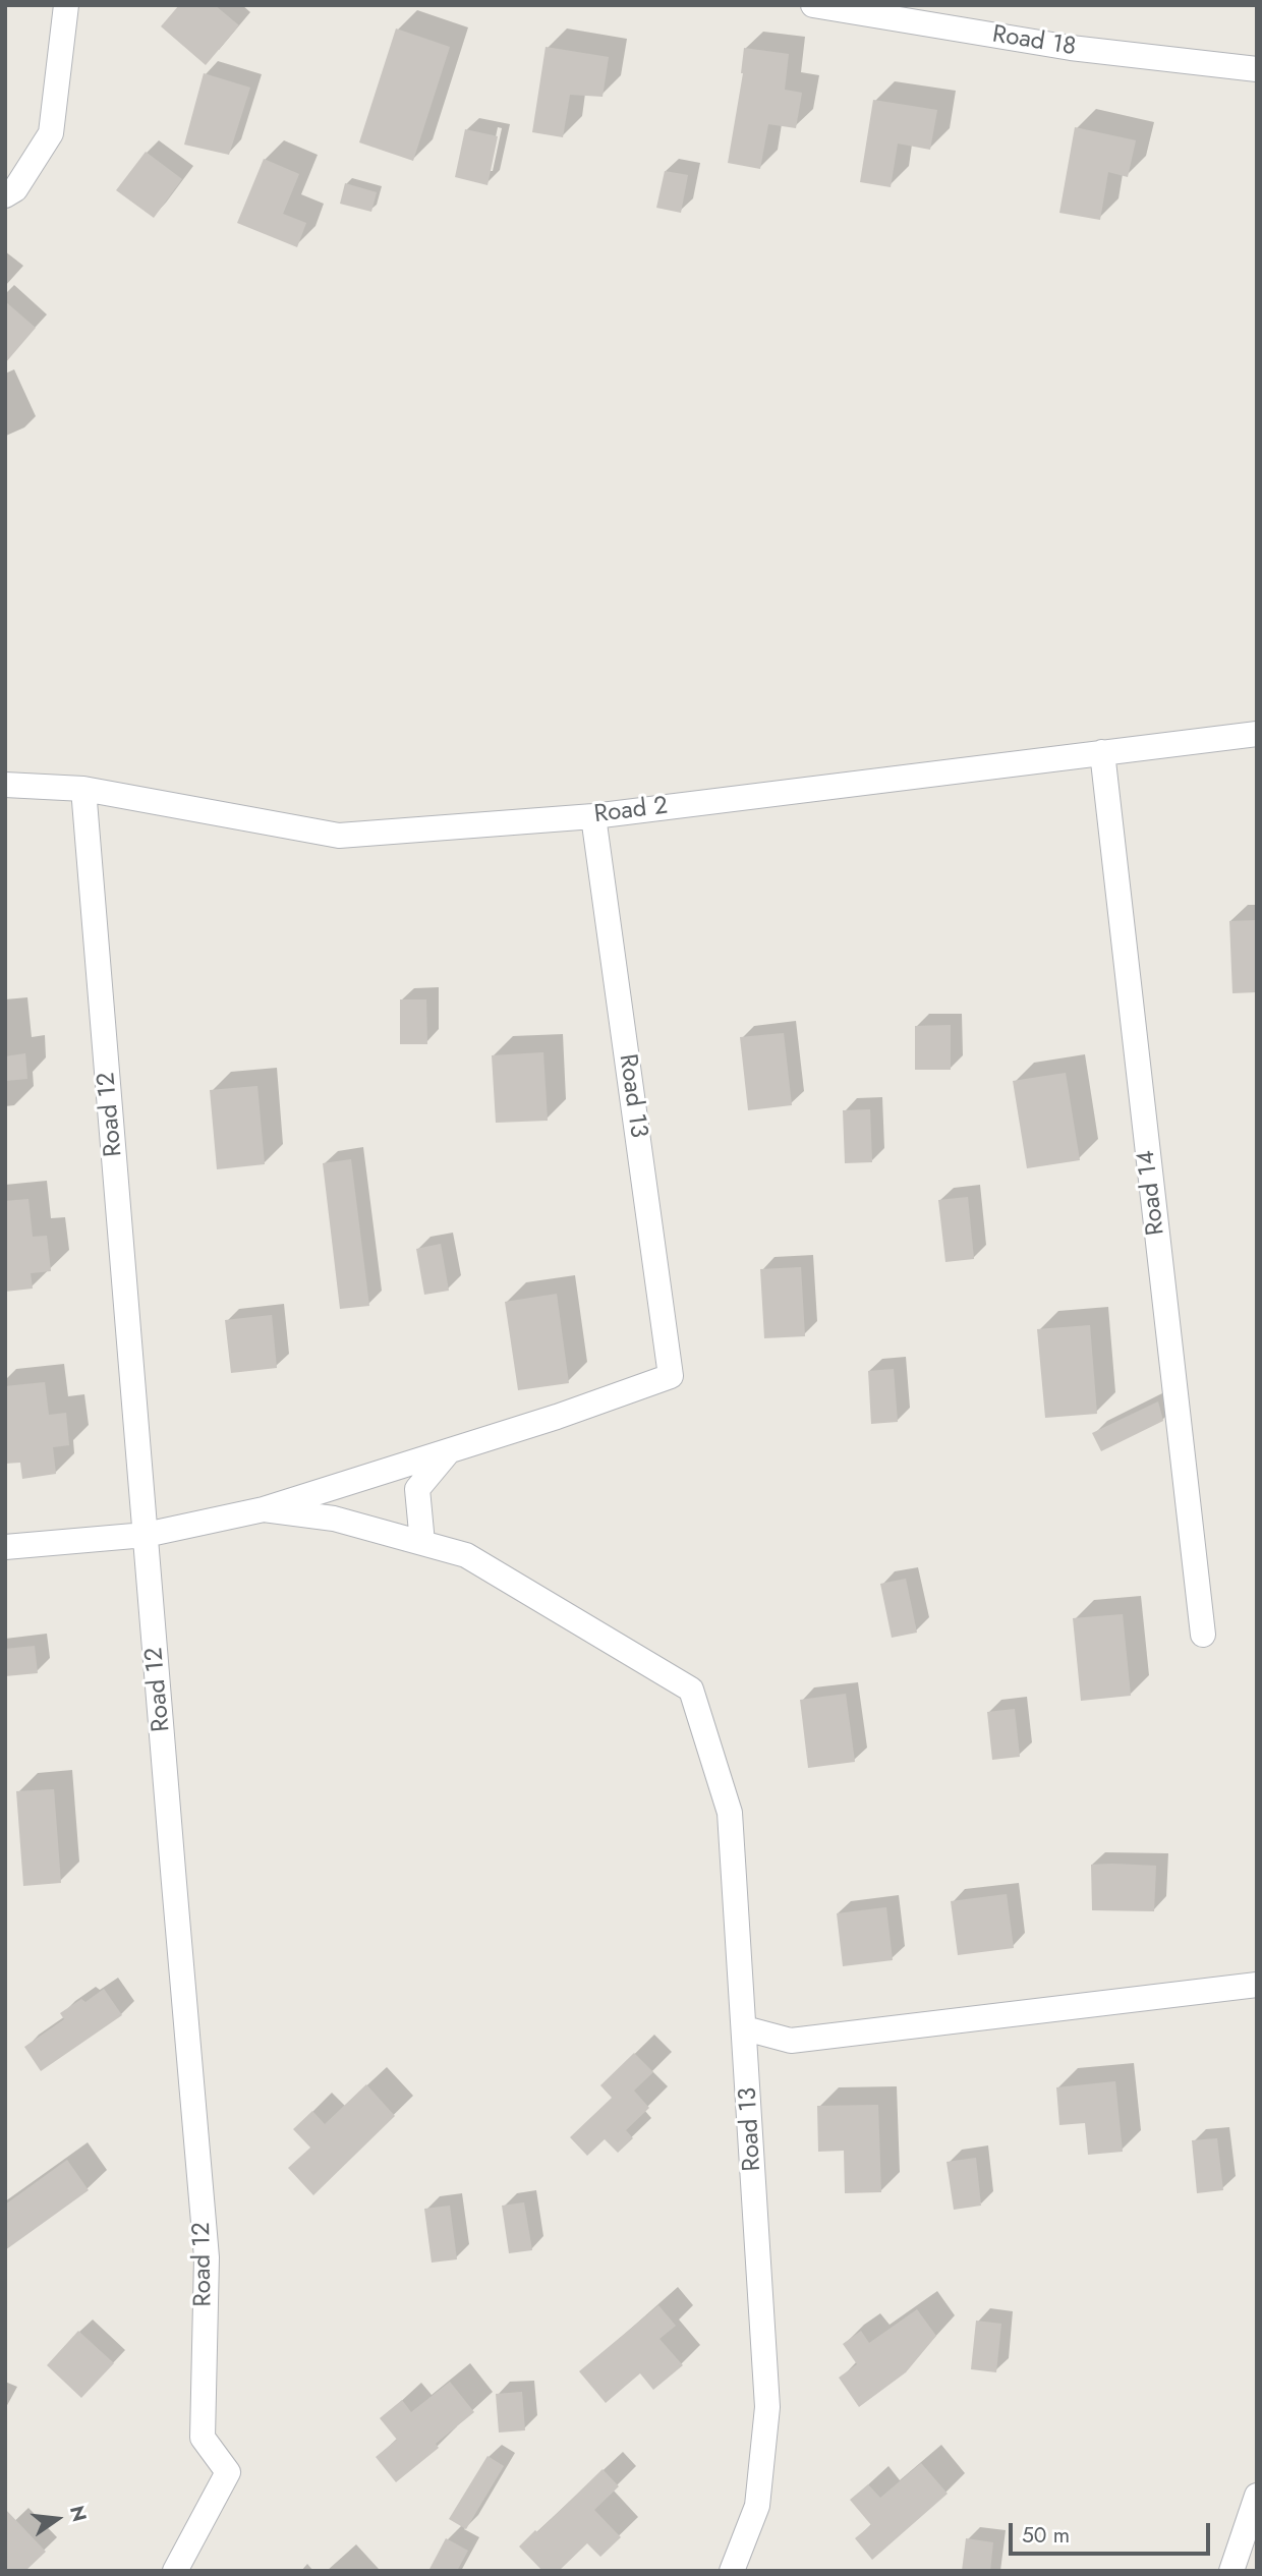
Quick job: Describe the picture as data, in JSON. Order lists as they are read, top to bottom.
{
  "streets": {
    "street": [
      "Road 18",
      "Road 2",
      "Road 13",
      "Road 12",
      "Road 14"
    ]
  },
  "crossings": [
    ["Road 2", "Road 13"],
    ["Road 2", "Road 12"],
    ["Road 2", "Road 14"]
  ],
  "scale_bar": "50 m",
  "north": "right"
}
